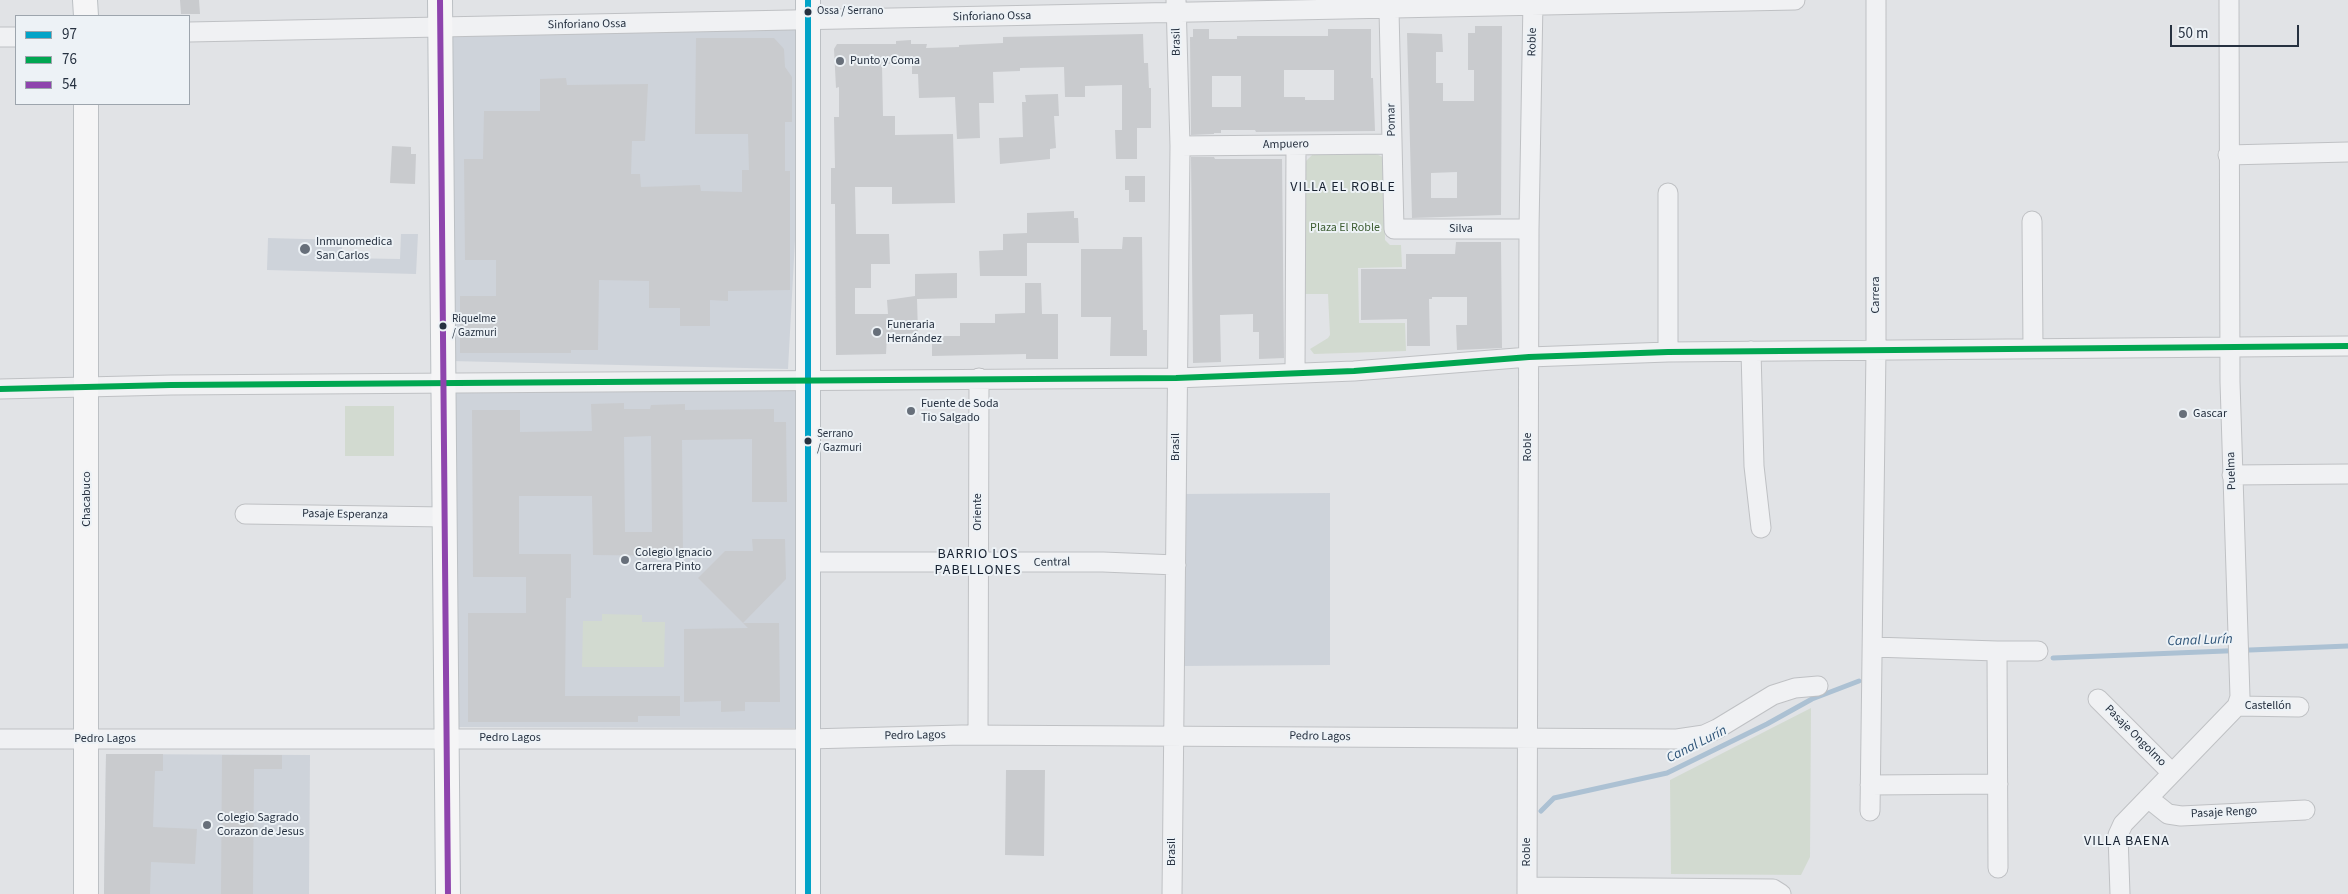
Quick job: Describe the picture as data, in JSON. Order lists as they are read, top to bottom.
{
  "streets": {
    "main road": ["Chacabuco"],
    "street": [
      "Sinforiano Ossa",
      "Brasil",
      "Roble",
      "Pomar",
      "Ampuero",
      "Silva",
      "Carrera",
      "Puelma",
      "Oriente",
      "Pasaje Esperanza",
      "Central",
      "Castellón",
      "Pedro Lagos",
      "Pasaje Ongolmo",
      "Pasaje Rengo"
    ]
  },
  "crossings": [
    ["Sinforiano Ossa", "Brasil"],
    ["Sinforiano Ossa", "Roble"],
    ["Sinforiano Ossa", "Pomar"],
    ["Brasil", "Ampuero"],
    ["Brasil", "Central"],
    ["Brasil", "Pedro Lagos"],
    ["Roble", "Silva"],
    ["Roble", "Pedro Lagos"],
    ["Pomar", "Ampuero"],
    ["Pomar", "Silva"],
    ["Puelma", "Castellón"],
    ["Chacabuco", "Pedro Lagos"],
    ["Oriente", "Central"],
    ["Oriente", "Pedro Lagos"]
  ],
  "districts": ["VILLA EL ROBLE", "BARRIO LOS PABELLONES", "VILLA BAENA"],
  "water": ["Canal Lurín"],
  "parks": ["Plaza El Roble"],
  "places": [
    "Ossa / Serrano",
    "Punto y Coma",
    "Inmunomedica San Carlos",
    "Riquelme / Gazmuri",
    "Funeraria Hernández",
    "Fuente de Soda Tio Salgado",
    "Gascar",
    "Serrano / Gazmuri",
    "Colegio Ignacio Carrera Pinto",
    "Colegio Sagrado Corazon de Jesus"
  ],
  "lines": ["transit line 97", "transit line 54", "transit line 76"],
  "legend": ["97", "76", "54"],
  "scale_bar": "50 m"
}
